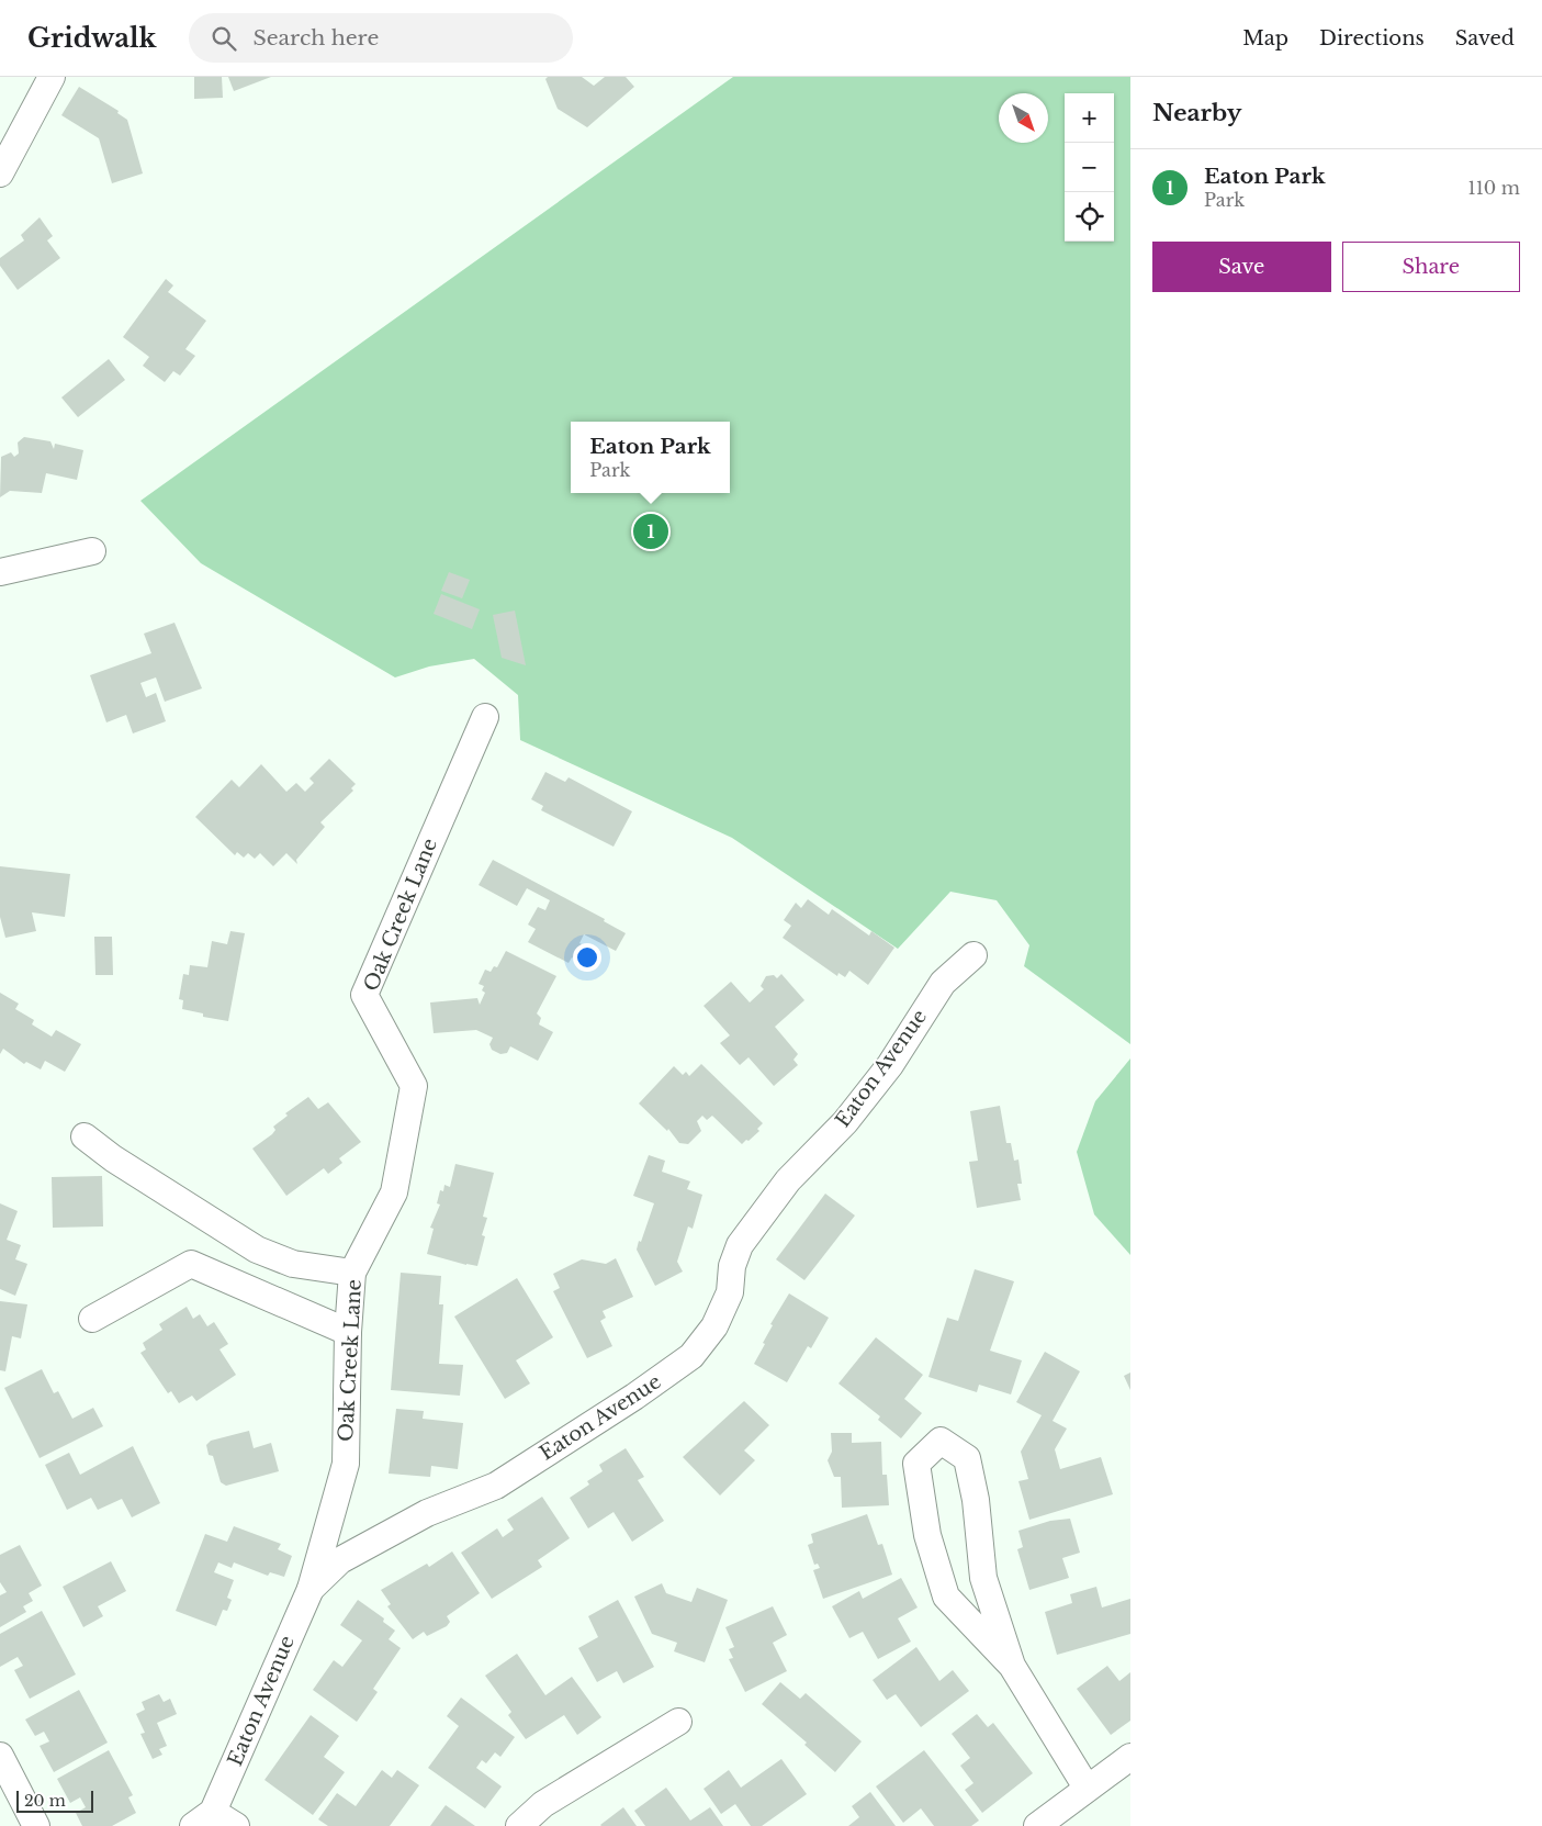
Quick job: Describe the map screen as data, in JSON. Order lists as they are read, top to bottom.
{
  "streets": {
    "street": ["Oak Creek Lane", "Eaton Avenue"]
  },
  "crossings": [
    ["Oak Creek Lane", "Eaton Avenue"]
  ],
  "scale_bar": "20 m",
  "north": "bottom right",
  "page": {
    "header": "Gridwalk",
    "search": "Search here",
    "nav": ["Map", "Directions", "Saved"],
    "heading": "Nearby",
    "map_buttons": ["+", "−"],
    "list": [
      {
        "mark": "1",
        "name": "Eaton Park",
        "note": "Park",
        "value": "110 m"
      }
    ],
    "buttons": ["Save", "Share"],
    "popup": ["Eaton Park", "Park"],
    "pins": "1",
    "scale": "20 m"
  }
}
